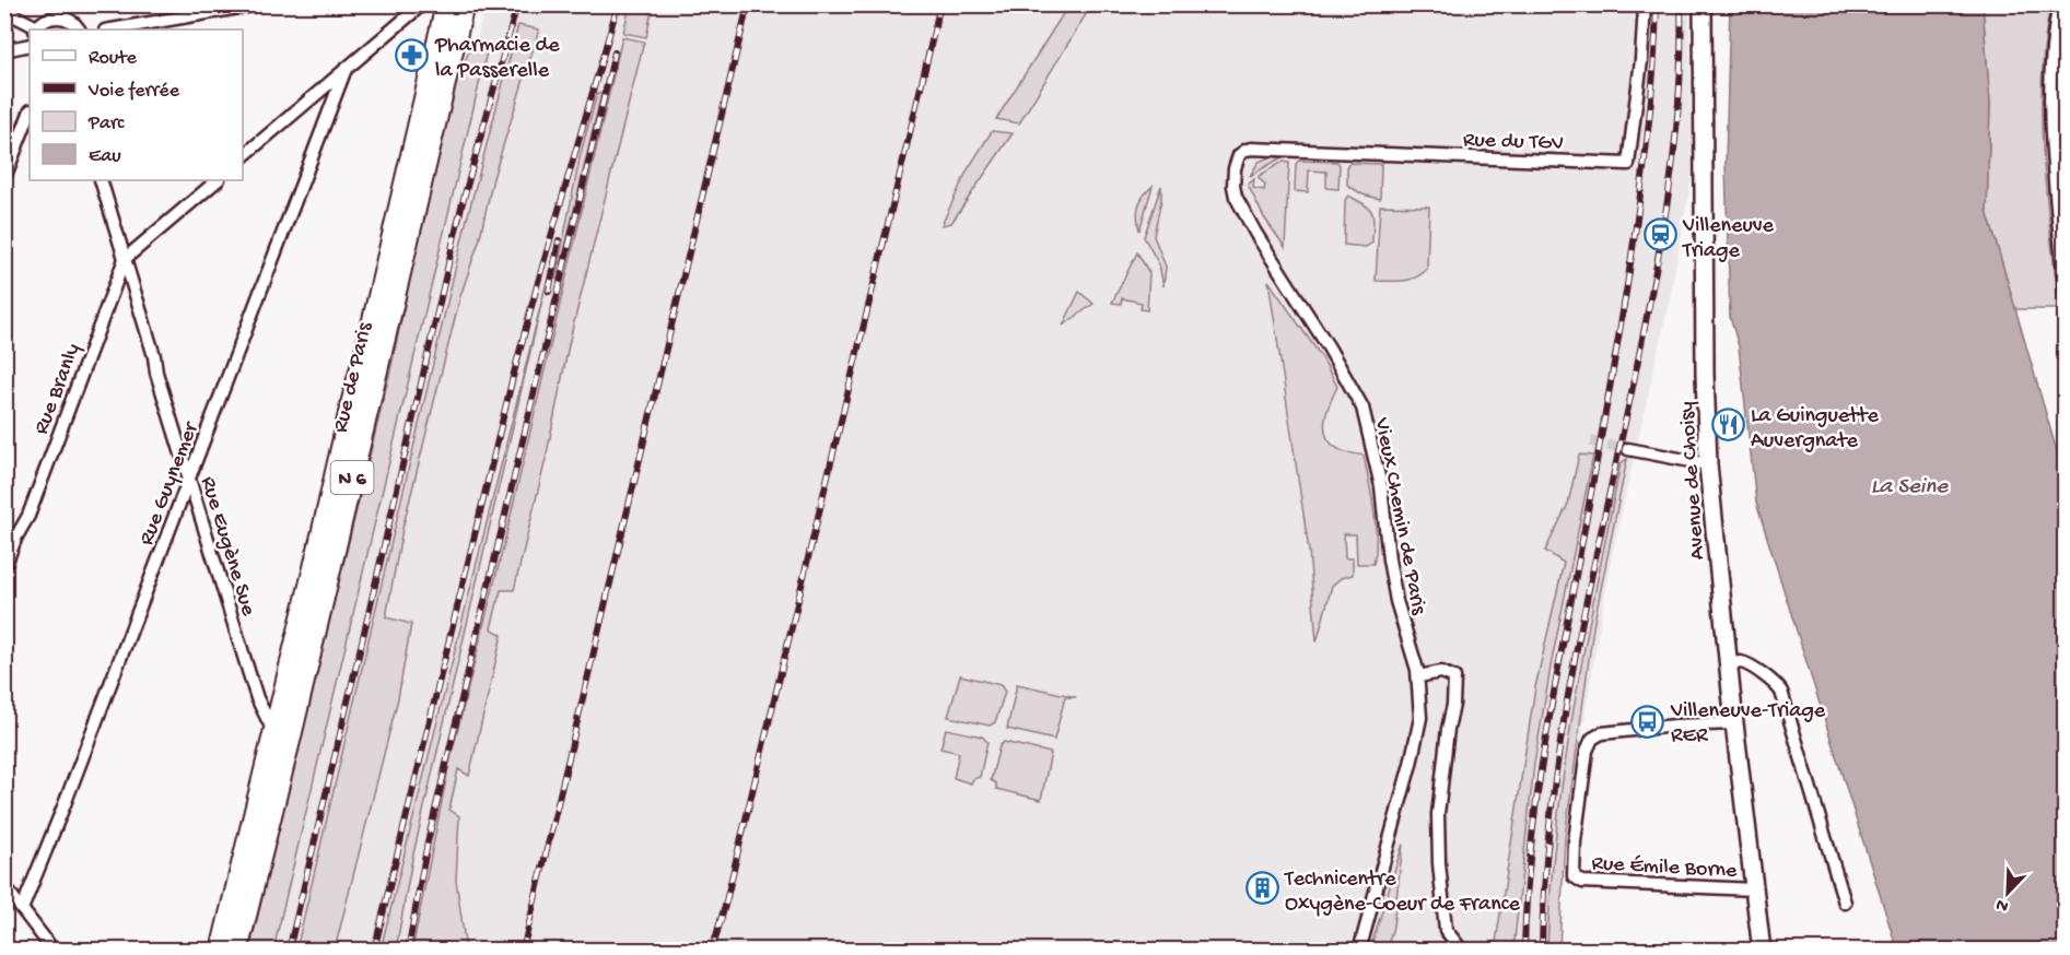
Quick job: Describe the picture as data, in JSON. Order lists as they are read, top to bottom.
{
  "streets": {
    "main road": ["Rue de Paris", "N 6", "Avenue de Choisy"],
    "street": [
      "Rue du TGV",
      "Rue Branly",
      "Rue Guynemer",
      "Vieux Chemin de Paris",
      "Rue Eugène Sue",
      "Rue Émile Borne"
    ]
  },
  "crossings": [
    ["Rue du TGV", "Vieux Chemin de Paris"],
    ["Rue de Paris", "Rue Eugène Sue"],
    ["Rue Branly", "Rue Eugène Sue"],
    ["Avenue de Choisy", "Rue Émile Borne"],
    ["Rue Guynemer", "Rue Eugène Sue"]
  ],
  "water": ["La Seine"],
  "places": {
    "pharmacy": ["Pharmacie de la Passerelle"],
    "station": ["Villeneuve Triage"],
    "restaurant": ["La Guinguette Auvergnate"],
    "bus stop": ["Villeneuve-Triage RER"],
    "building": ["Technicentre Oxygène-Coeur de France"]
  },
  "legend": [
    "Route",
    "Voie ferrée",
    "Parc",
    "Eau"
  ],
  "north": "bottom left"
}
